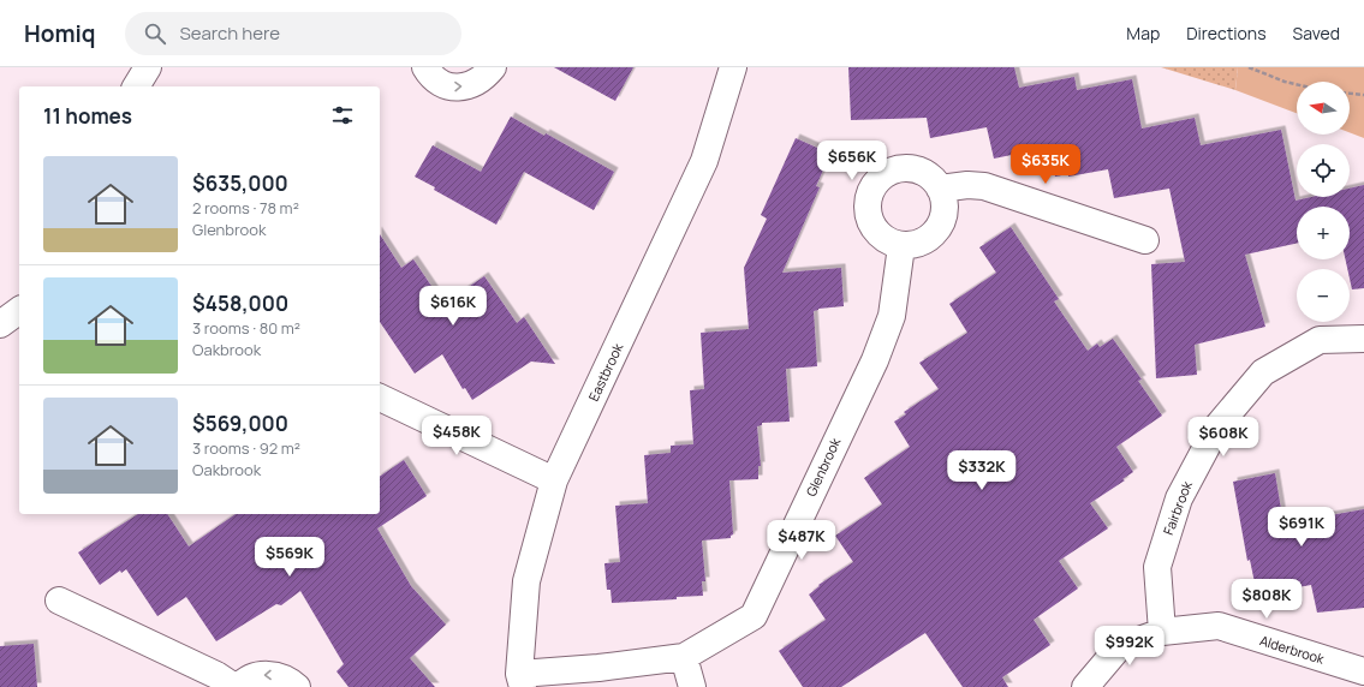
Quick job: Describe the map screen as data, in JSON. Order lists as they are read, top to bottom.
{
  "streets": {
    "street": [
      "Eastbrook",
      "Glenbrook",
      "Fairbrook",
      "Alderbrook"
    ]
  },
  "crossings": [
    ["Eastbrook", "Glenbrook"],
    ["Fairbrook", "Alderbrook"]
  ],
  "north": "left",
  "page": {
    "header": "Homiq",
    "search": "Search here",
    "nav": ["Map", "Directions", "Saved"],
    "map_buttons": ["+", "−"],
    "heading": "11 homes",
    "price": [
      "$656K",
      "$635K",
      "$616K",
      "$458K",
      "$608K",
      "$332K",
      "$691K",
      "$487K",
      "$569K",
      "$808K",
      "$992K"
    ],
    "list": [
      {
        "name": "$635,000",
        "note": "2 rooms · 78 m² · Glenbrook"
      },
      {
        "name": "$458,000",
        "note": "3 rooms · 80 m² · Oakbrook"
      },
      {
        "name": "$569,000",
        "note": "3 rooms · 92 m² · Oakbrook"
      }
    ]
  }
}
